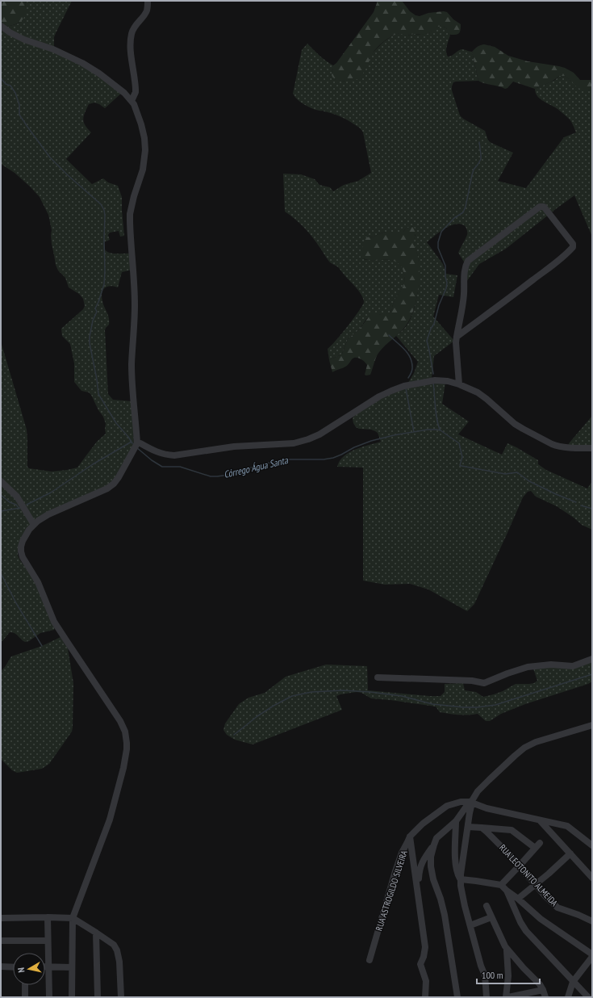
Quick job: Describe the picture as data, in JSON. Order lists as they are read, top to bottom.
{
  "streets": {
    "street": ["RUA LEOTONITO ALMEIDA", "RUA ASTROGILDO SILVEIRA"]
  },
  "water": ["Córrego Água Santa"],
  "scale_bar": "100 m",
  "north": "left"
}
